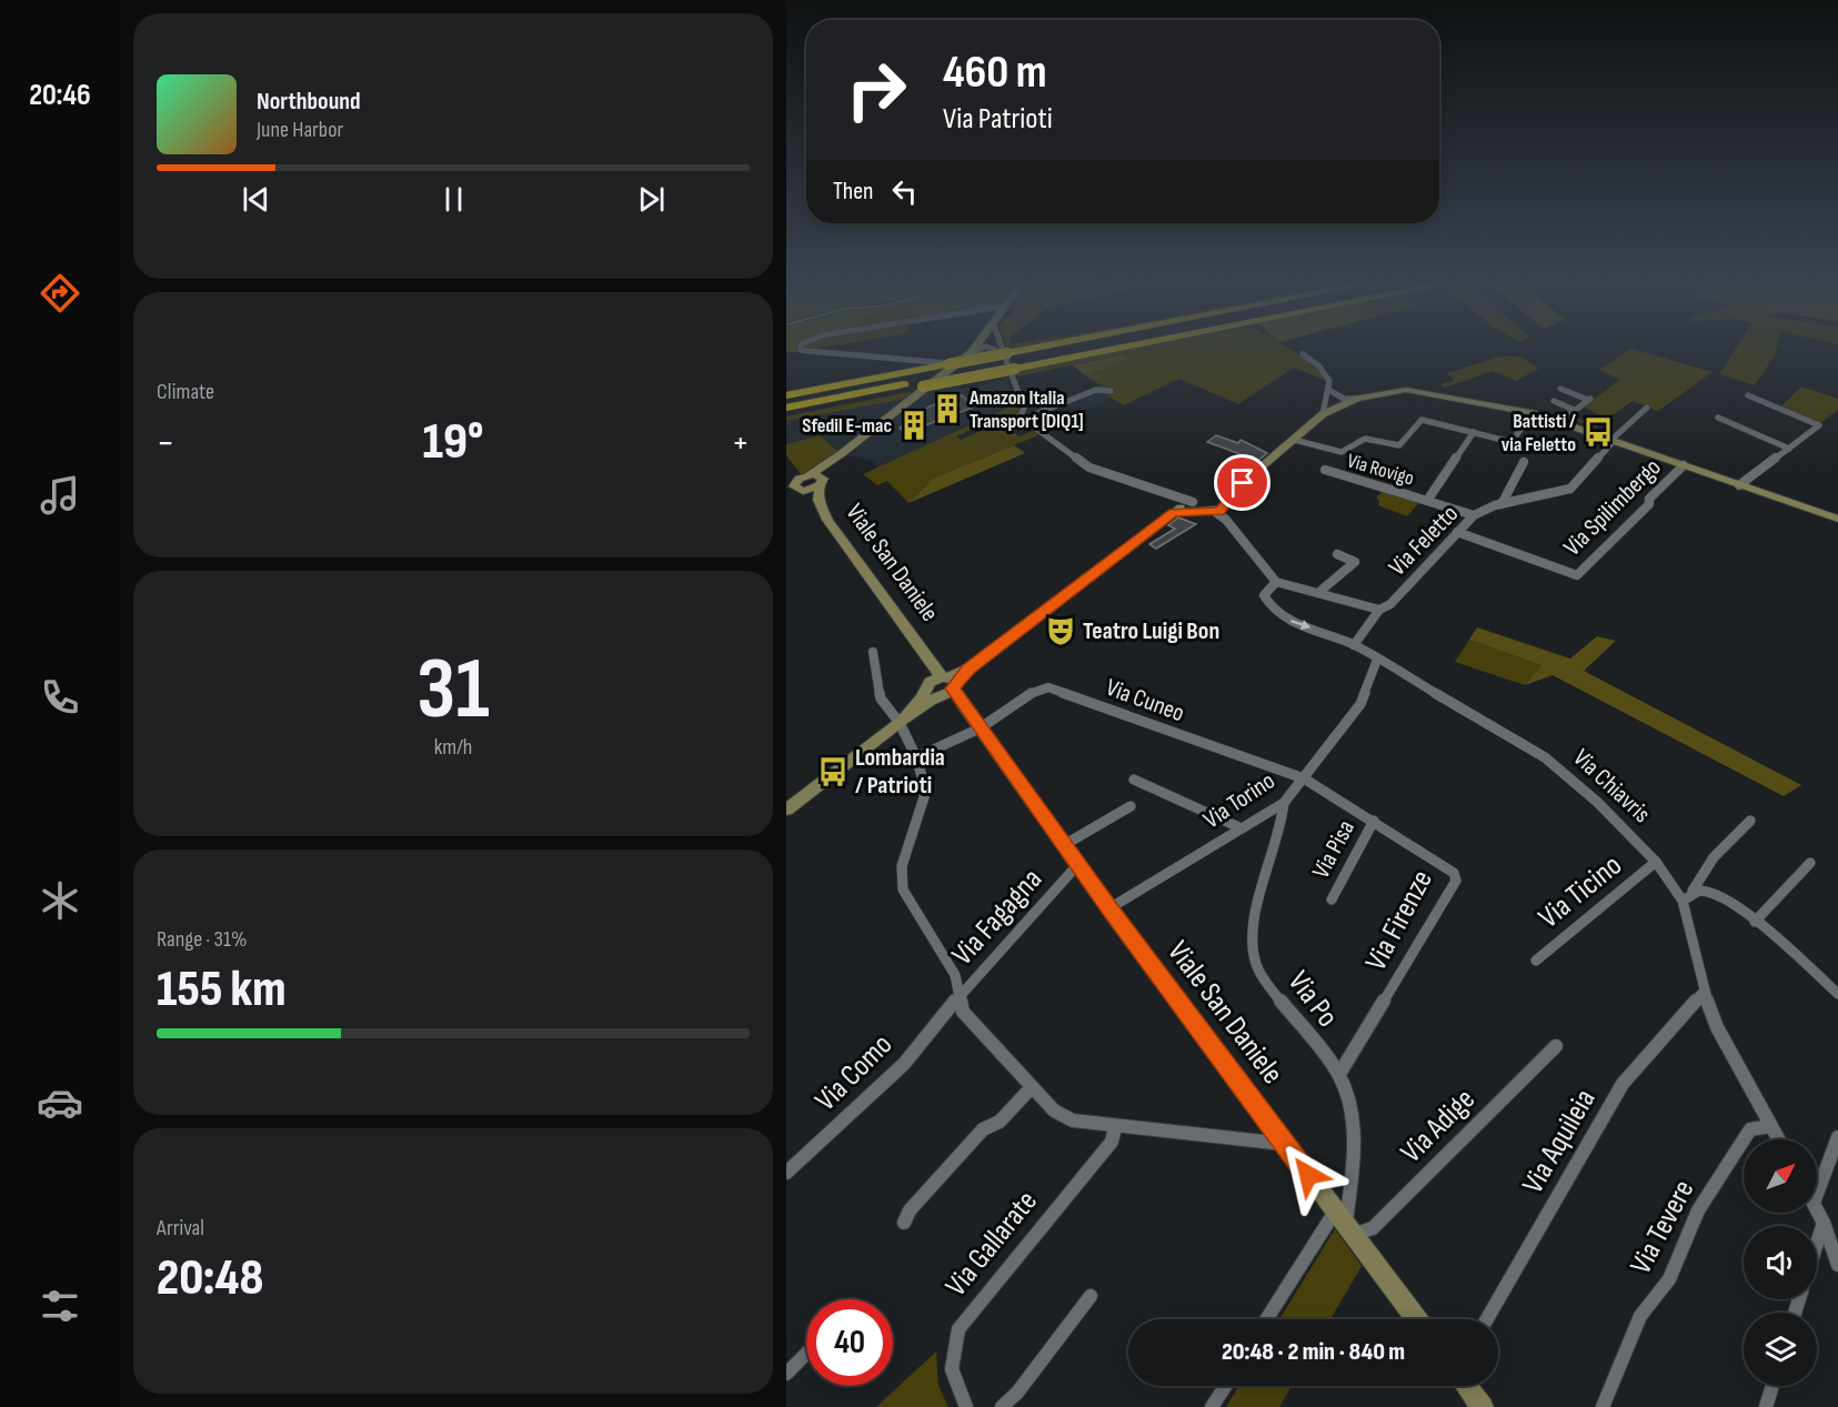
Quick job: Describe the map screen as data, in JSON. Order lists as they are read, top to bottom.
{
  "streets": {
    "street": [
      "Via Rovigo",
      "Via Spilimbergo",
      "Via Feletto",
      "Viale San Daniele",
      "Via Cuneo",
      "Via Chiavris",
      "Via Torino",
      "Via Pisa",
      "Via Ticino",
      "Via Fagagna",
      "Via Firenze",
      "Via Po",
      "Via Como",
      "Via Adige",
      "Via Aquileia",
      "Via Tevere",
      "Via Gallarate"
    ]
  },
  "crossings": [
    ["Via Rovigo", "Via Feletto"],
    ["Via Spilimbergo", "Via Feletto"],
    ["Via Feletto", "Via Chiavris"],
    ["Viale San Daniele", "Via Cuneo"],
    ["Viale San Daniele", "Via Torino"],
    ["Viale San Daniele", "Via Fagagna"],
    ["Viale San Daniele", "Via Po"],
    ["Viale San Daniele", "Via Adige"],
    ["Via Cuneo", "Via Torino"],
    ["Via Cuneo", "Via Firenze"],
    ["Via Chiavris", "Via Torino"],
    ["Via Chiavris", "Via Ticino"],
    ["Via Chiavris", "Via Aquileia"],
    ["Via Chiavris", "Via Tevere"],
    ["Via Torino", "Via Firenze"],
    ["Via Torino", "Via Po"],
    ["Via Pisa", "Via Firenze"],
    ["Via Fagagna", "Via Como"],
    ["Via Firenze", "Via Po"],
    ["Via Po", "Via Adige"]
  ],
  "places": {
    "building": ["Amazon Italia Transport [DIQ1]", "Sfedil E-mac"],
    "bus stop": ["Battisti / via Feletto", "Lombardia / Patrioti"],
    "theatre": ["Teatro Luigi Bon"]
  },
  "north": "top right",
  "page": {
    "tabs": "20:46",
    "turn": ["460 m", "Via Patrioti"],
    "song": ["Northbound", "June Harbor"],
    "then": "Then",
    "tile": [
      "Climate",
      ["31", "km/h"],
      ["Range · 31%", "155 km"],
      ["Arrival", "20:48"]
    ],
    "heat": ["−", "19°", "+"],
    "limit": "40",
    "trip": "20:48 · 2 min · 840 m"
  }
}
